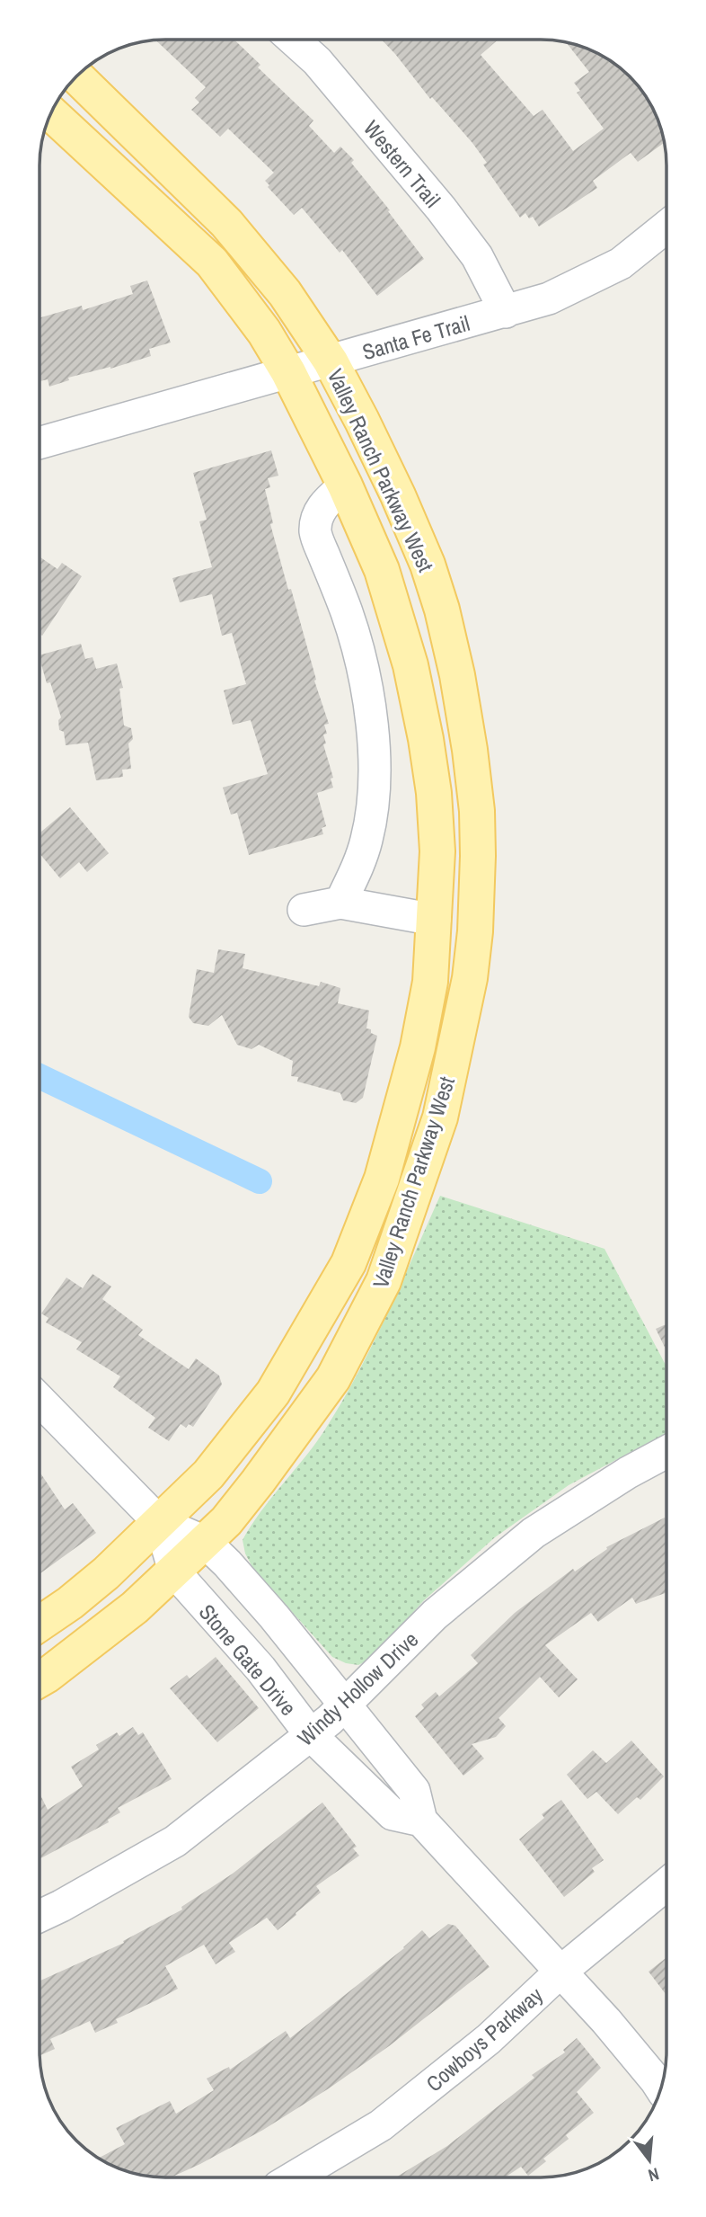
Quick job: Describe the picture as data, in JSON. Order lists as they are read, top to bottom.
{
  "streets": {
    "main road": ["Valley Ranch Parkway West"],
    "street": [
      "Western Trail",
      "Santa Fe Trail",
      "Stone Gate Drive",
      "Windy Hollow Drive",
      "Cowboys Parkway"
    ]
  },
  "crossings": [
    ["Western Trail", "Santa Fe Trail"],
    ["Santa Fe Trail", "Valley Ranch Parkway West"],
    ["Valley Ranch Parkway West", "Stone Gate Drive"],
    ["Stone Gate Drive", "Windy Hollow Drive"],
    ["Stone Gate Drive", "Cowboys Parkway"]
  ],
  "north": "bottom"
}
